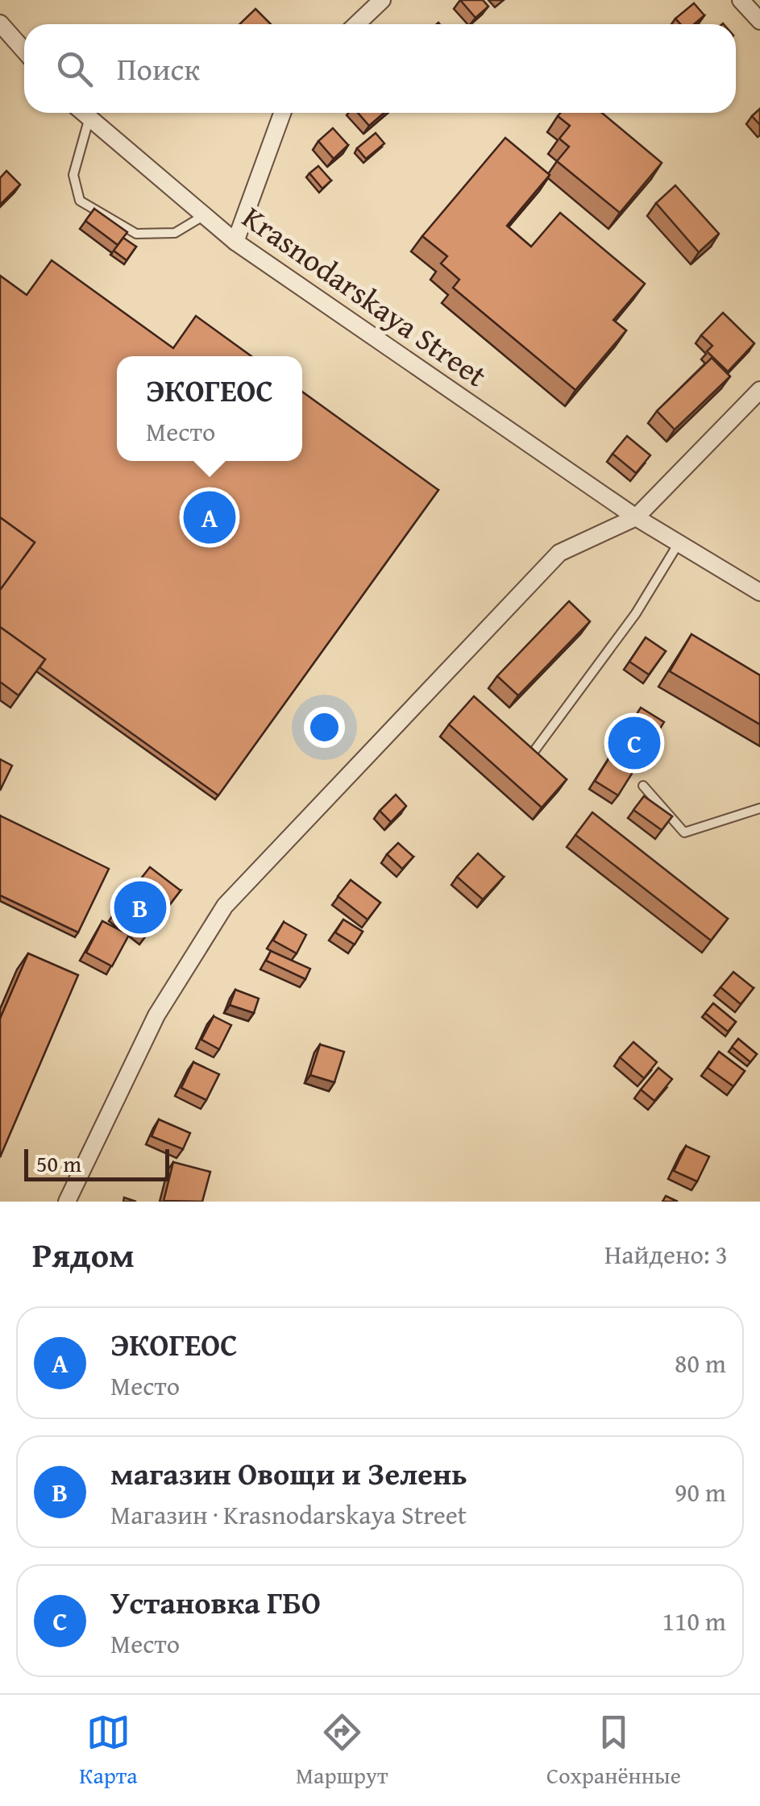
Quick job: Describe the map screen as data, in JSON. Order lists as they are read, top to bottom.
{
  "streets": {
    "street": ["Krasnodarskaya Street"]
  },
  "scale_bar": "50 m",
  "page": {
    "search": "Поиск",
    "popup": ["ЭКОГЕОС", "Место"],
    "pins": ["A", "C", "B"],
    "scale": "50 m",
    "heading": ["Рядом", "Найдено: 3"],
    "list": [
      {
        "mark": "A",
        "name": "ЭКОГЕОС",
        "note": "Место",
        "value": "80 m"
      },
      {
        "mark": "B",
        "name": "магазин Овощи и Зелень",
        "note": "Магазин · Krasnodarskaya Street",
        "value": "90 m"
      },
      {
        "mark": "C",
        "name": "Установка ГБО",
        "note": "Место",
        "value": "110 m"
      }
    ],
    "nav": ["Карта", "Маршрут", "Сохранённые"]
  }
}
